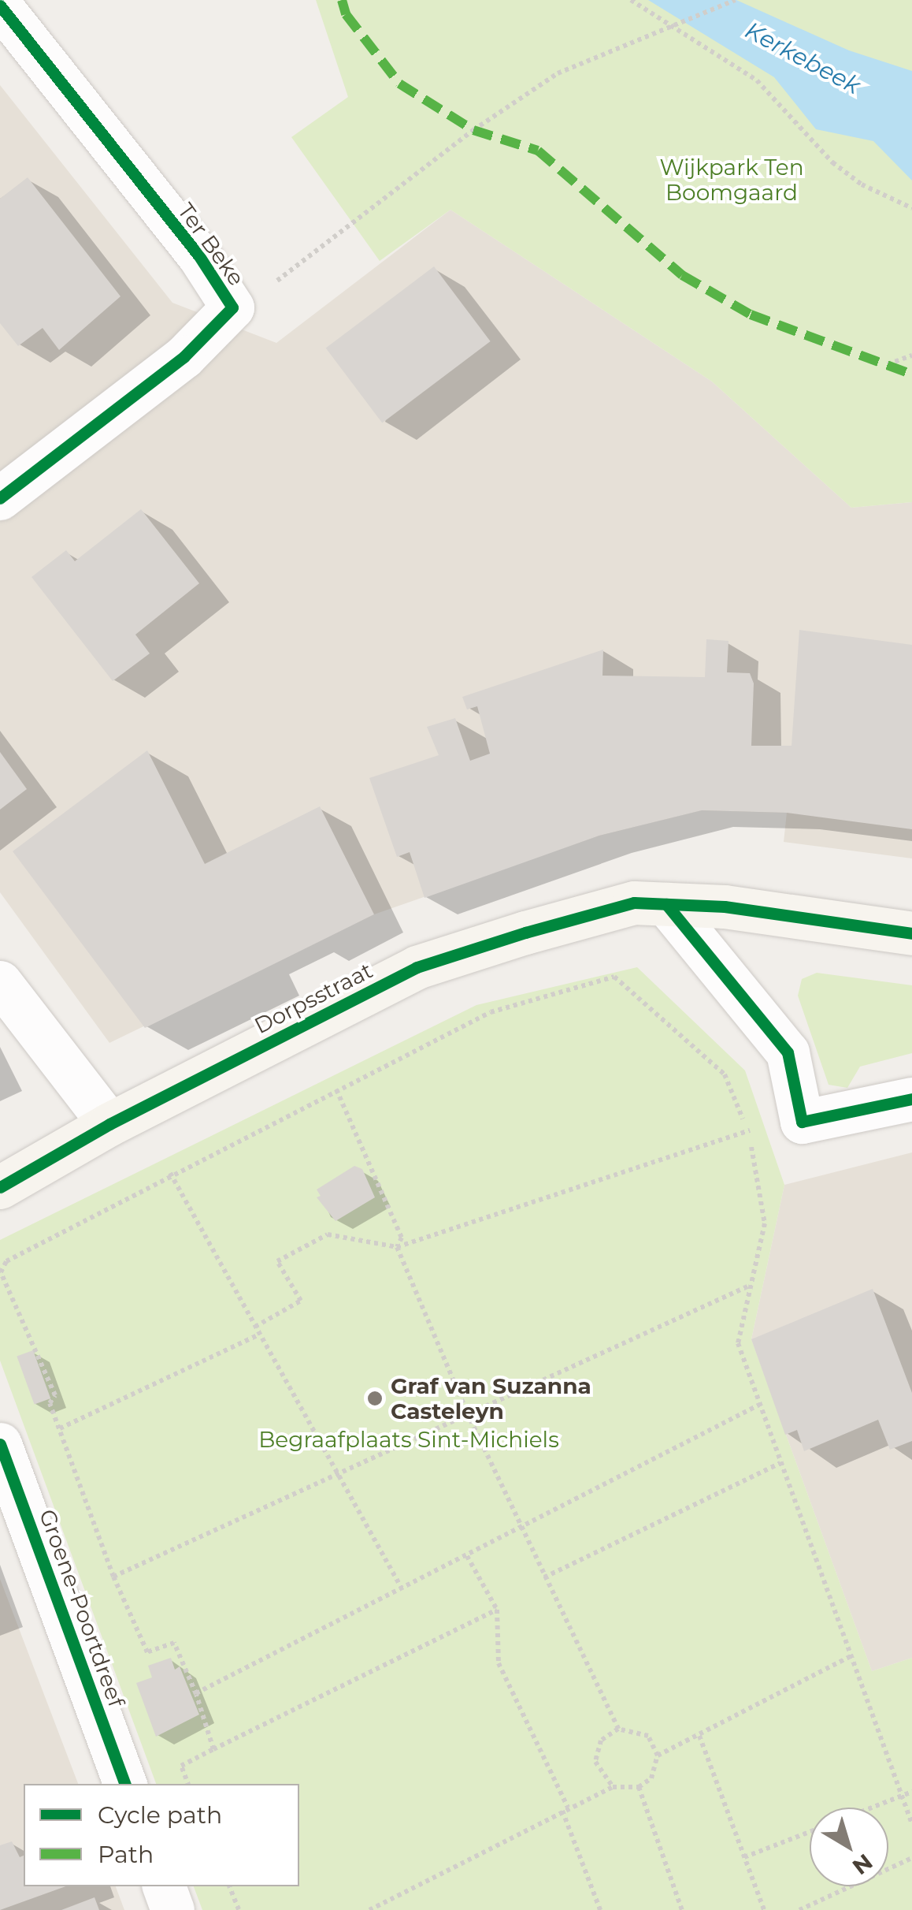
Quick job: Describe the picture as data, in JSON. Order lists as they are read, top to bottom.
{
  "streets": {
    "street": ["Ter Beke", "Dorpsstraat", "Groene-Poortdreef"]
  },
  "water": ["Kerkebeek"],
  "parks": ["Wijkpark Ten Boomgaard", "Begraafplaats Sint-Michiels"],
  "places": ["Graf van Suzanna Casteleyn"],
  "legend": ["Cycle path", "Path"],
  "north": "bottom right"
}
